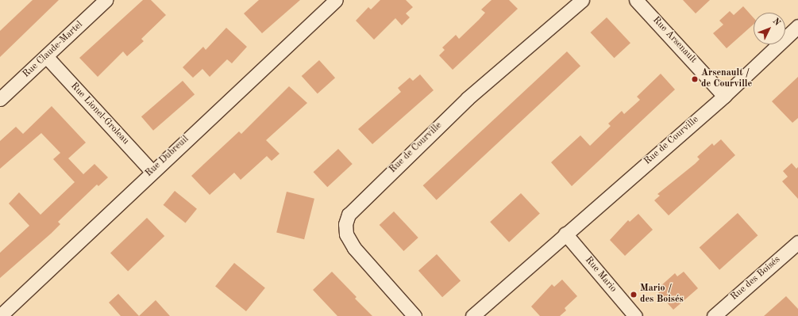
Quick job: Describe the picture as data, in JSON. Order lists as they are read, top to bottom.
{
  "streets": {
    "street": [
      "Rue Arsenault",
      "Rue Claude-Martel",
      "Rue Lionel-Groleau",
      "Rue de Courville",
      "Rue Dubreuil",
      "Rue Mario",
      "Rue des Boisés"
    ]
  },
  "crossings": [
    ["Rue Arsenault", "Rue de Courville"],
    ["Rue Claude-Martel", "Rue Lionel-Groleau"],
    ["Rue Lionel-Groleau", "Rue Dubreuil"],
    ["Rue de Courville", "Rue Mario"]
  ],
  "places": ["Arsenault / de Courville", "Mario / des Boisés"],
  "north": "top right"
}
